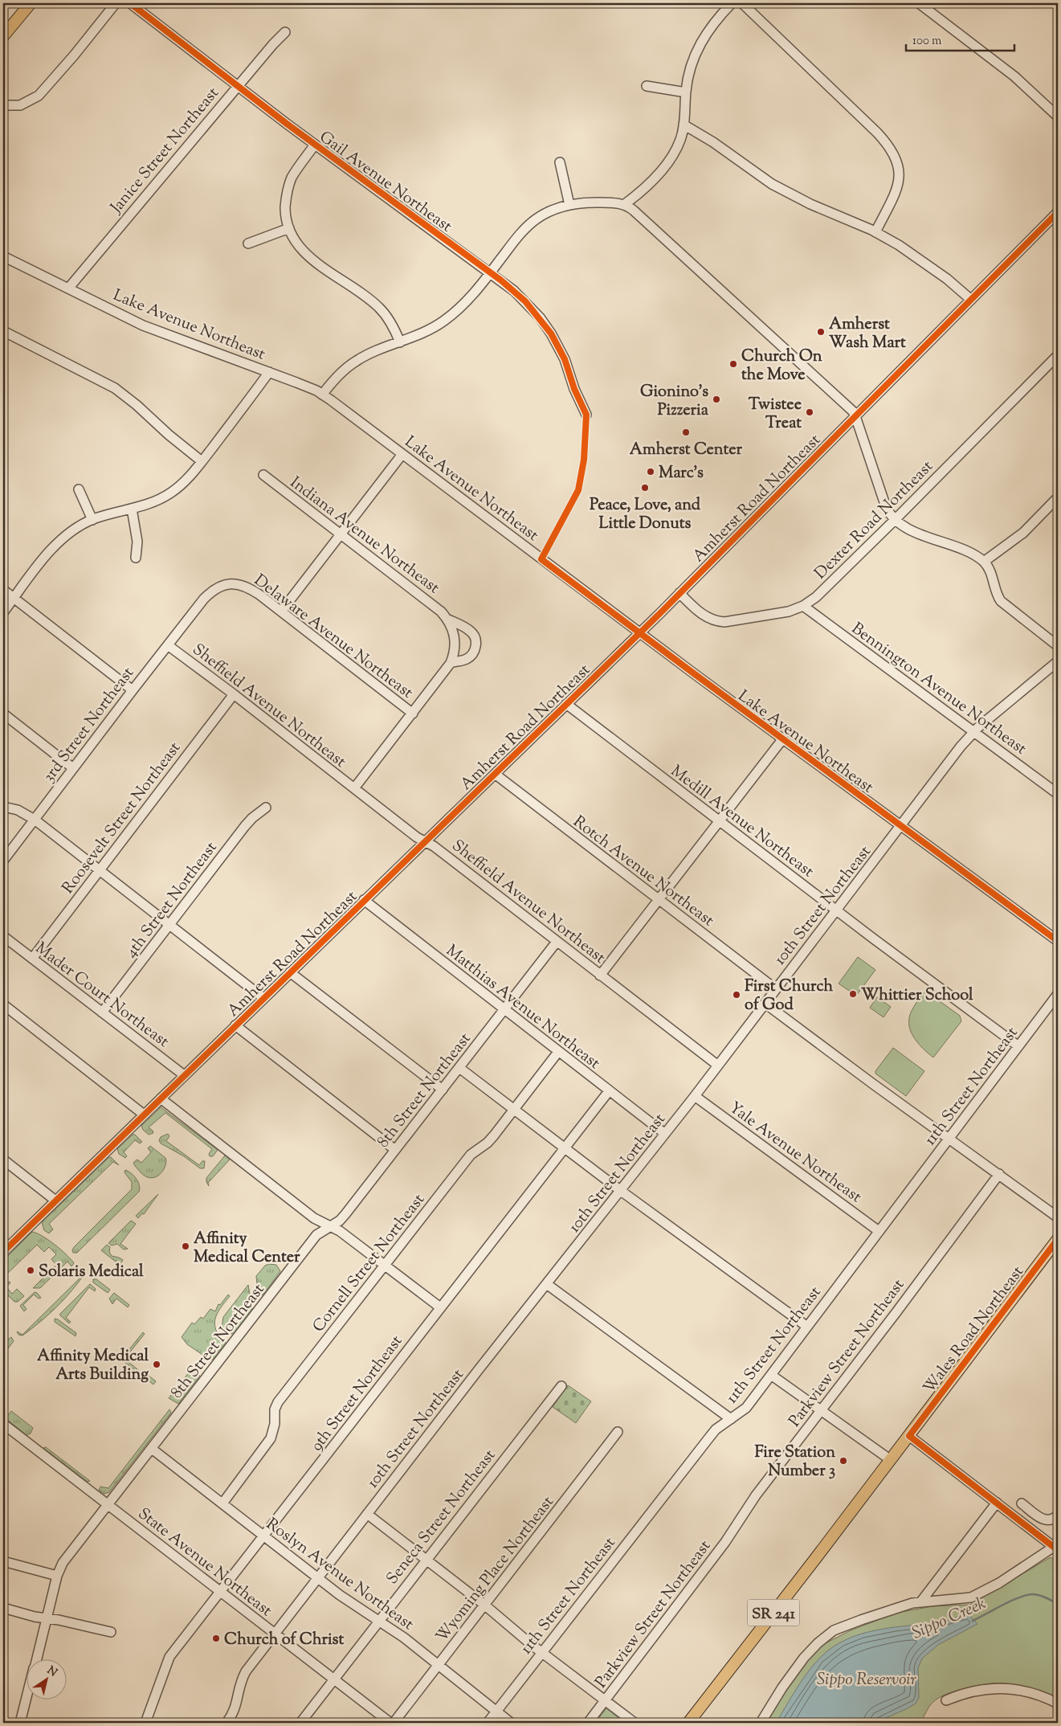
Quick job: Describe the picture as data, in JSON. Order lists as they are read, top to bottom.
{
  "streets": {
    "main road": ["Wales Road Northeast", "SR 241"],
    "street": [
      "Janice Street Northeast",
      "Gail Avenue Northeast",
      "Lake Avenue Northeast",
      "Amherst Road Northeast",
      "Dexter Road Northeast",
      "Indiana Avenue Northeast",
      "Delaware Avenue Northeast",
      "Bennington Avenue Northeast",
      "Sheffield Avenue Northeast",
      "3rd Street Northeast",
      "Roosevelt Street Northeast",
      "Medill Avenue Northeast",
      "Rotch Avenue Northeast",
      "4th Street Northeast",
      "10th Street Northeast",
      "Mader Court Northeast",
      "Matthias Avenue Northeast",
      "11th Street Northeast",
      "8th Street Northeast",
      "Yale Avenue Northeast",
      "Cornell Street Northeast",
      "Parkview Street Northeast",
      "9th Street Northeast",
      "Seneca Street Northeast",
      "State Avenue Northeast",
      "Wyoming Place Northeast",
      "Roslyn Avenue Northeast"
    ]
  },
  "crossings": [
    ["Janice Street Northeast", "Gail Avenue Northeast"],
    ["Janice Street Northeast", "Lake Avenue Northeast"],
    ["Lake Avenue Northeast", "Amherst Road Northeast"],
    ["Lake Avenue Northeast", "10th Street Northeast"],
    ["Amherst Road Northeast", "Dexter Road Northeast"],
    ["Amherst Road Northeast", "Sheffield Avenue Northeast"],
    ["Amherst Road Northeast", "Medill Avenue Northeast"],
    ["Amherst Road Northeast", "Rotch Avenue Northeast"],
    ["Amherst Road Northeast", "Mader Court Northeast"],
    ["Amherst Road Northeast", "Matthias Avenue Northeast"],
    ["Dexter Road Northeast", "Bennington Avenue Northeast"],
    ["Delaware Avenue Northeast", "3rd Street Northeast"],
    ["Bennington Avenue Northeast", "10th Street Northeast"],
    ["Sheffield Avenue Northeast", "3rd Street Northeast"],
    ["Sheffield Avenue Northeast", "Roosevelt Street Northeast"],
    ["Sheffield Avenue Northeast", "10th Street Northeast"],
    ["Sheffield Avenue Northeast", "8th Street Northeast"],
    ["Roosevelt Street Northeast", "Mader Court Northeast"],
    ["Medill Avenue Northeast", "10th Street Northeast"],
    ["Medill Avenue Northeast", "11th Street Northeast"],
    ["Rotch Avenue Northeast", "10th Street Northeast"],
    ["4th Street Northeast", "Mader Court Northeast"],
    ["10th Street Northeast", "Matthias Avenue Northeast"],
    ["10th Street Northeast", "Yale Avenue Northeast"],
    ["10th Street Northeast", "State Avenue Northeast"],
    ["10th Street Northeast", "Roslyn Avenue Northeast"],
    ["Matthias Avenue Northeast", "8th Street Northeast"],
    ["Matthias Avenue Northeast", "Cornell Street Northeast"],
    ["Matthias Avenue Northeast", "9th Street Northeast"],
    ["11th Street Northeast", "Yale Avenue Northeast"],
    ["11th Street Northeast", "Roslyn Avenue Northeast"],
    ["8th Street Northeast", "State Avenue Northeast"],
    ["8th Street Northeast", "Roslyn Avenue Northeast"],
    ["Cornell Street Northeast", "Roslyn Avenue Northeast"],
    ["9th Street Northeast", "State Avenue Northeast"],
    ["9th Street Northeast", "Roslyn Avenue Northeast"],
    ["Seneca Street Northeast", "State Avenue Northeast"],
    ["Seneca Street Northeast", "Roslyn Avenue Northeast"],
    ["State Avenue Northeast", "Wyoming Place Northeast"],
    ["Wyoming Place Northeast", "Roslyn Avenue Northeast"]
  ],
  "water": ["Sippo Creek", "Sippo Reservoir"],
  "places": [
    "Amherst Wash Mart",
    "Church On the Move",
    "Gionino's Pizzeria",
    "Twistee Treat",
    "Amherst Center",
    "Marc's",
    "Peace, Love, and Little Donuts",
    "Whittier School",
    "First Church of God",
    "Affinity Medical Center",
    "Solaris Medical",
    "Affinity Medical Arts Building",
    "Fire Station Number 3",
    "Church of Christ"
  ],
  "scale_bar": "100 m",
  "north": "top right"
}
